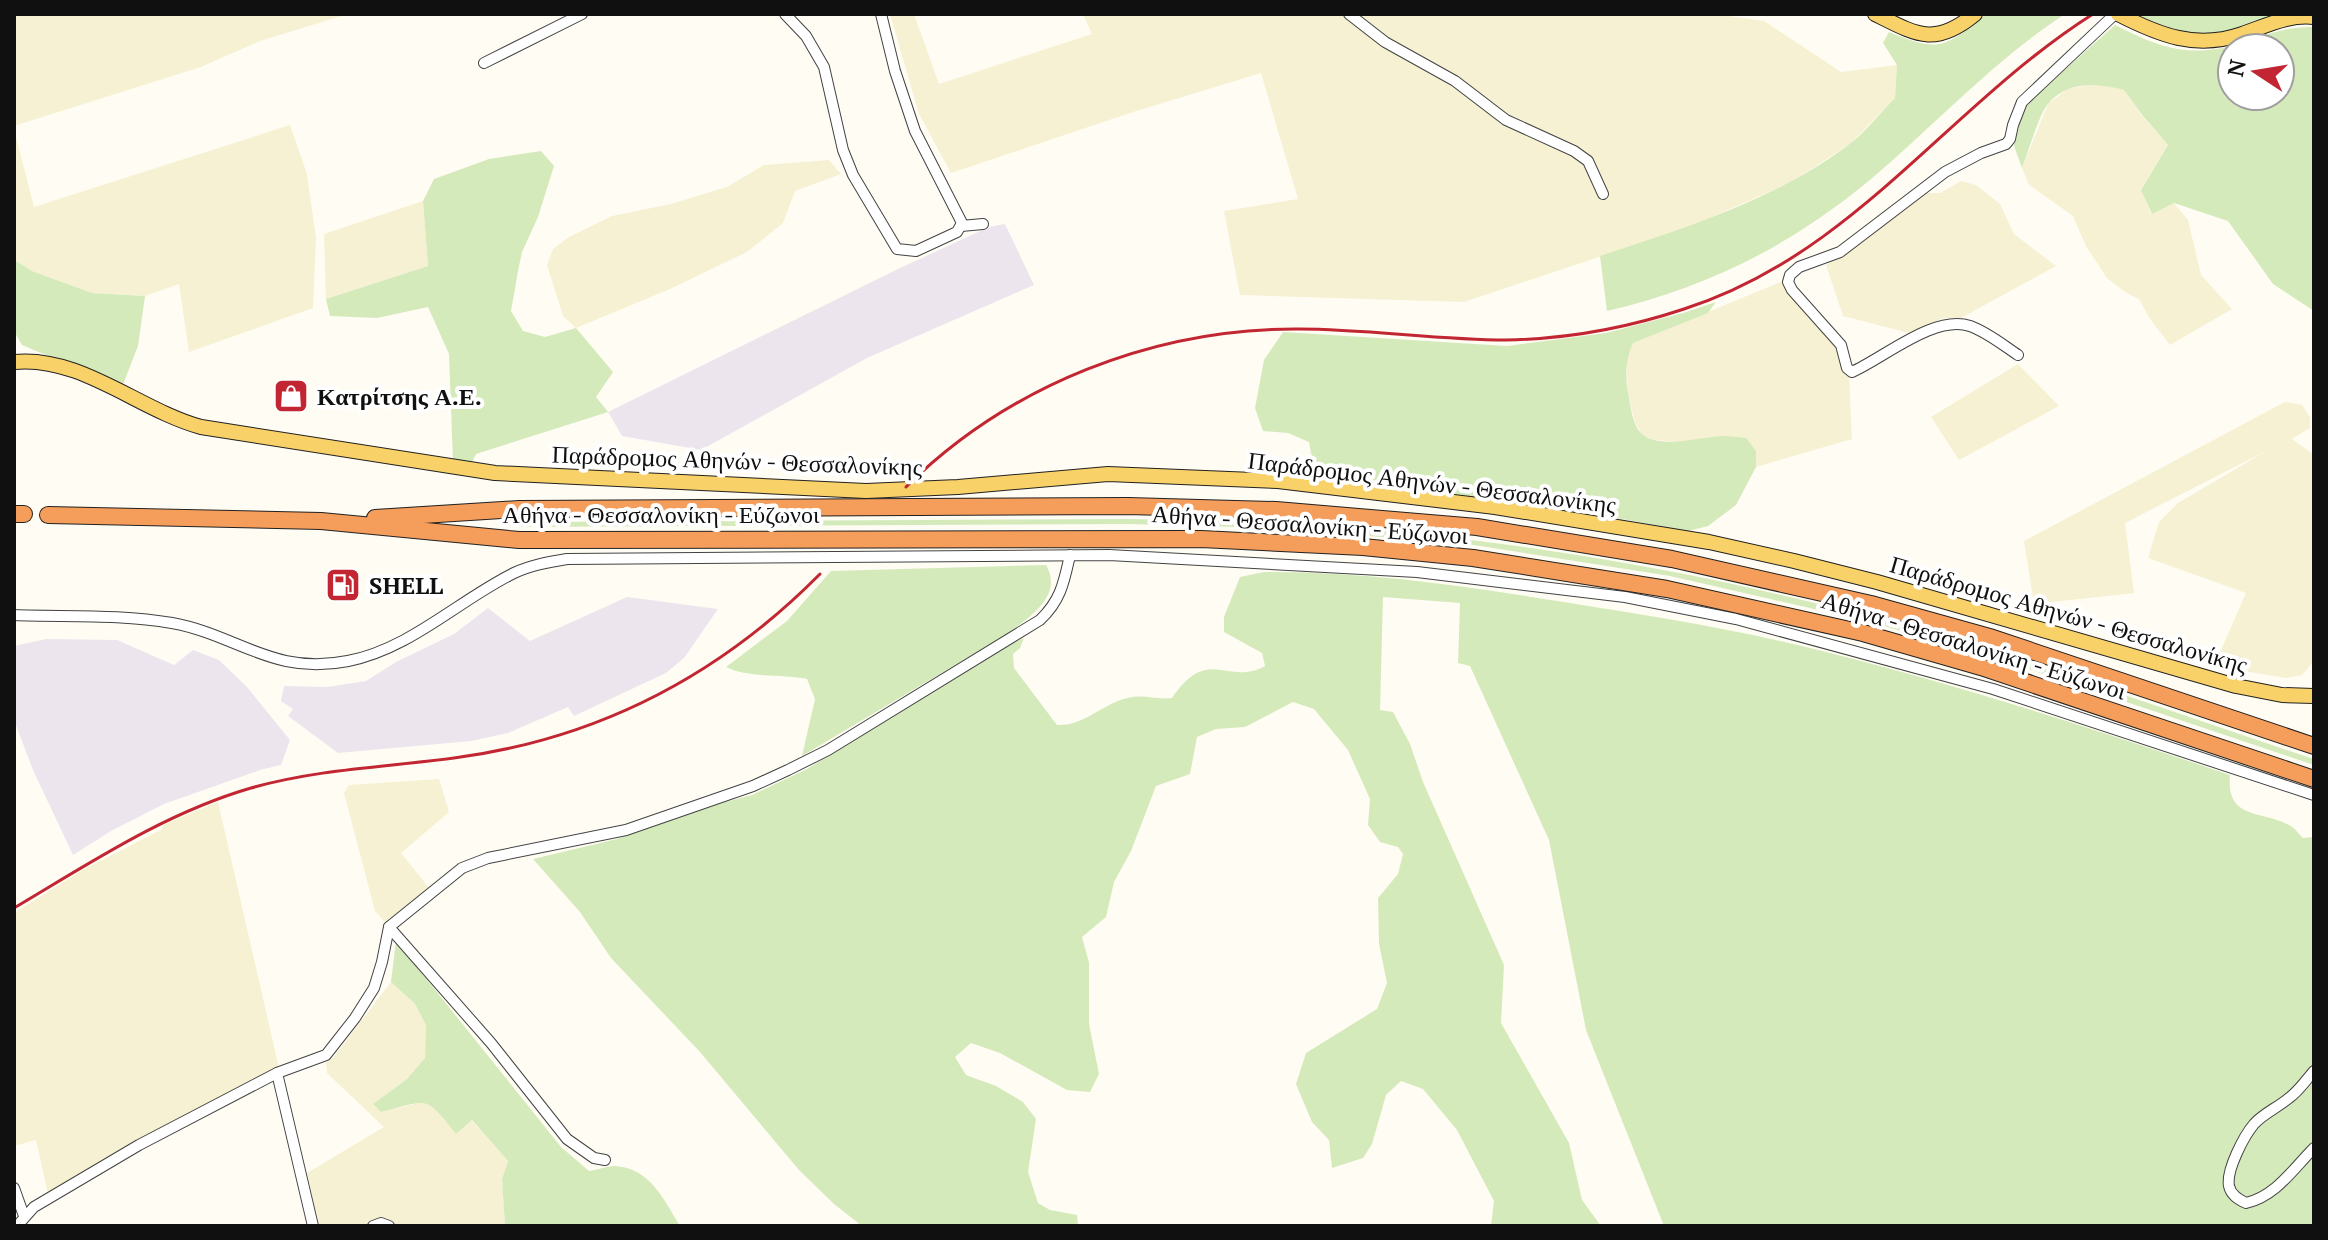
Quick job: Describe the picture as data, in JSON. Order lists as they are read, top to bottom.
{
  "streets": {
    "highway": ["Αθήνα - Θεσσαλονίκη - Εύζωνοι"],
    "main road": ["Παράδρομος Αθηνών - Θεσσαλονίκης"]
  },
  "places": {
    "shop": ["Κατρίτσης Α.Ε."],
    "fuel station": ["SHELL"]
  },
  "north": "left"
}
